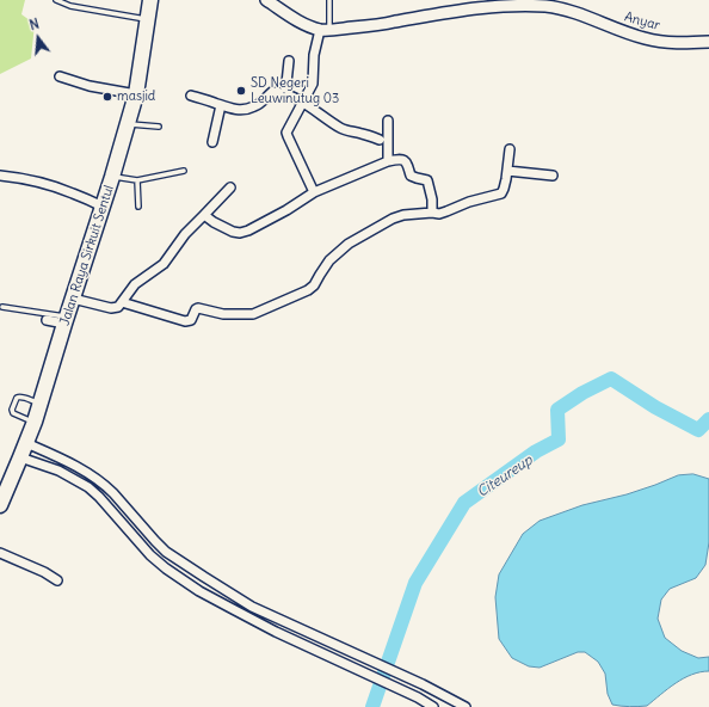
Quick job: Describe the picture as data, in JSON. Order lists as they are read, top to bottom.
{
  "streets": {
    "main road": ["Jalan Raya Sirkuit Sentul"],
    "street": ["Anyar"]
  },
  "water": ["Citeureup"],
  "places": ["SD Negeri Leuwinutug 03", "masjid"],
  "north": "top"
}
